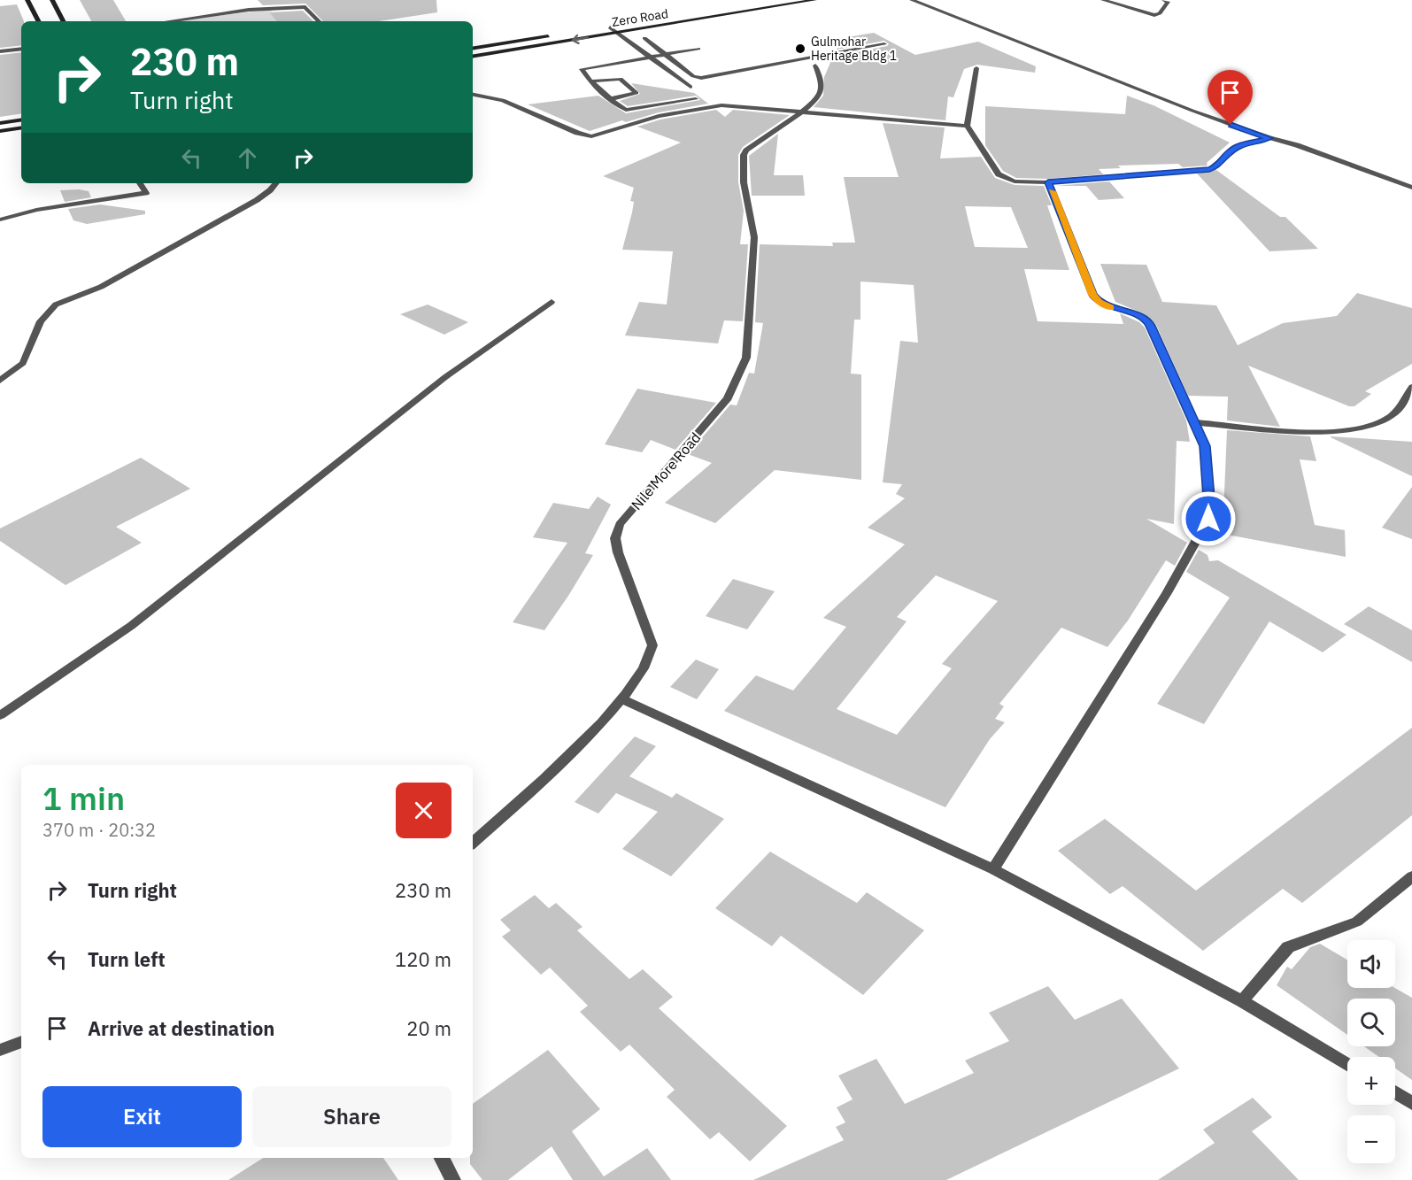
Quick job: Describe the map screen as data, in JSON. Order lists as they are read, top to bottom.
{
  "streets": {
    "street": ["Zero Road", "Nile More Road"]
  },
  "places": ["Gulmohar Heritage Bldg 1"],
  "page": {
    "turn": ["230 m", "Turn right"],
    "heading": ["1 min", "370 m · 20:32"],
    "list": [
      {
        "name": "Turn right",
        "value": "230 m"
      },
      {
        "name": "Turn left",
        "value": "120 m"
      },
      {
        "name": "Arrive at destination",
        "value": "20 m"
      }
    ],
    "map_buttons": ["+", "−"],
    "buttons": ["Exit", "Share"]
  }
}
